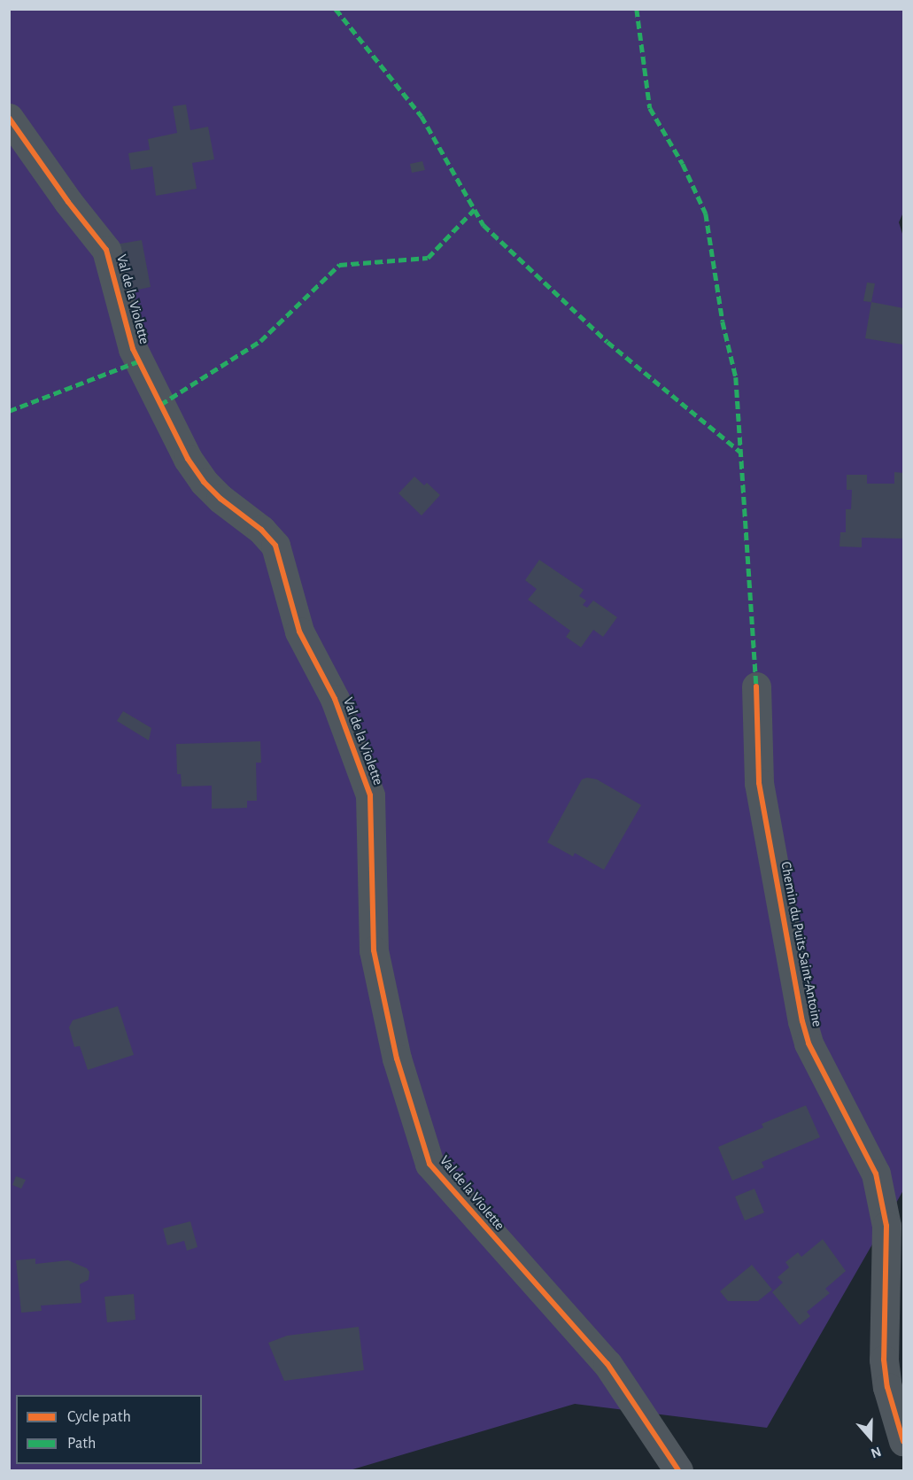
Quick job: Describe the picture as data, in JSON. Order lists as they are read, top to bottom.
{
  "streets": {
    "street": ["Val de la Violette", "Chemin du Puits Saint-Antoine"]
  },
  "legend": ["Cycle path", "Path"],
  "north": "bottom"
}
